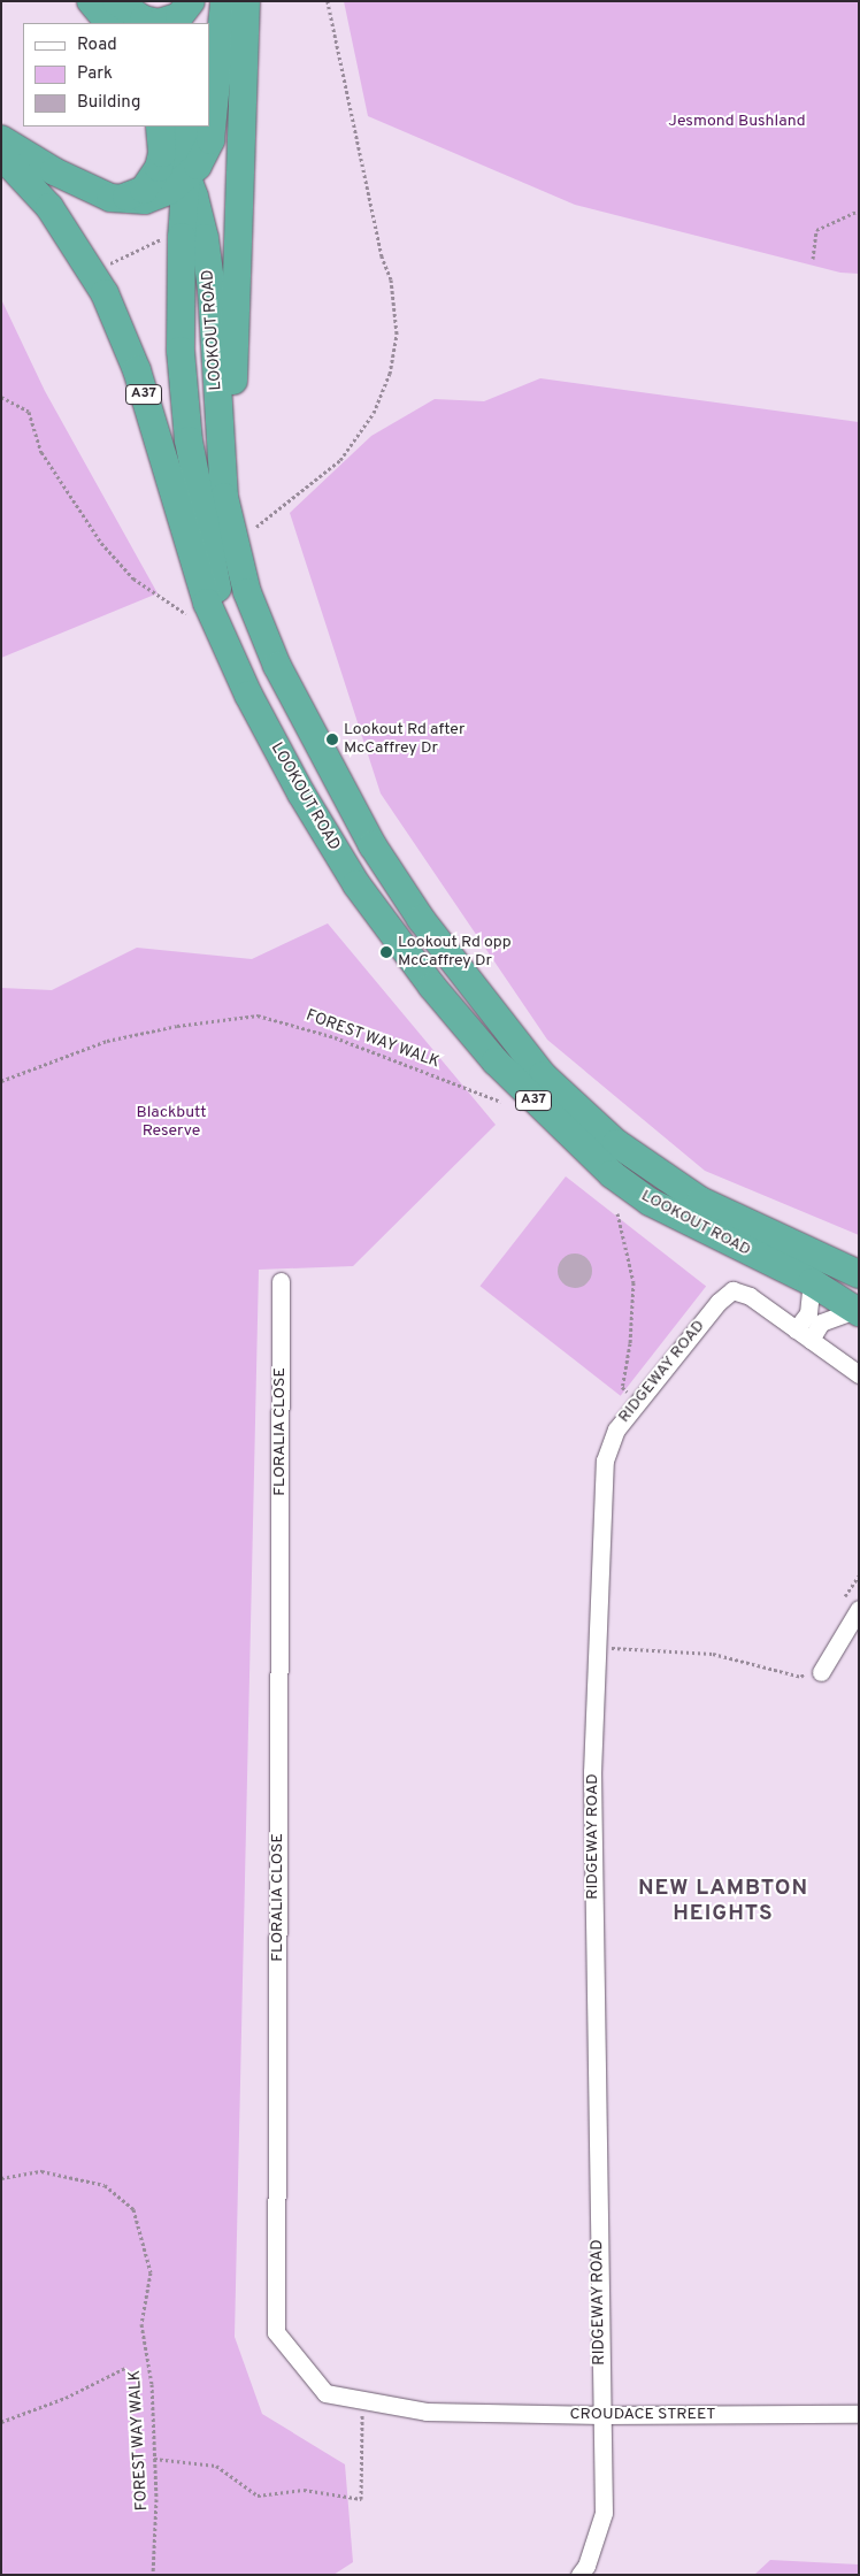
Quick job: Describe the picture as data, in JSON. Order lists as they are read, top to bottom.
{
  "streets": {
    "highway": ["LOOKOUT ROAD", "A37"],
    "street": ["RIDGEWAY ROAD", "FLORALIA CLOSE", "CROUDACE STREET"],
    "path": ["FOREST WAY WALK"]
  },
  "crossings": [
    ["LOOKOUT ROAD", "RIDGEWAY ROAD"],
    ["RIDGEWAY ROAD", "CROUDACE STREET"],
    ["FLORALIA CLOSE", "CROUDACE STREET"]
  ],
  "districts": ["NEW LAMBTON HEIGHTS"],
  "parks": ["Jesmond Bushland", "Blackbutt Reserve"],
  "places": ["Lookout Rd after McCaffrey Dr", "Lookout Rd opp McCaffrey Dr"],
  "legend": ["Road", "Park", "Building"]
}
